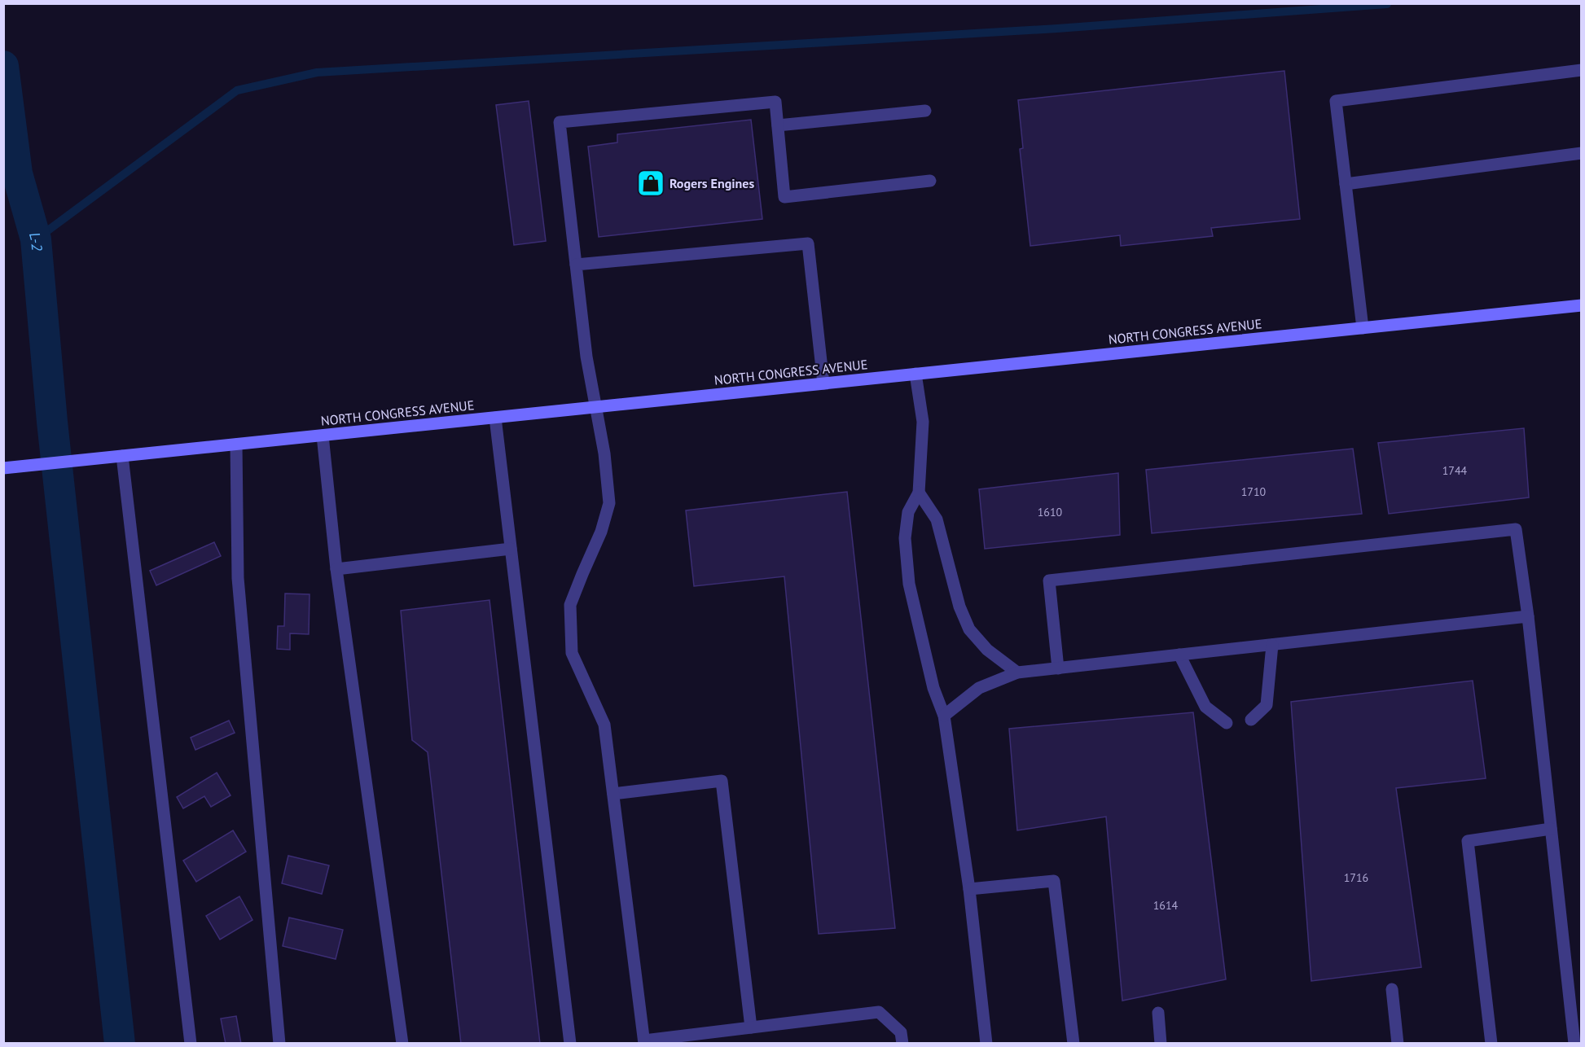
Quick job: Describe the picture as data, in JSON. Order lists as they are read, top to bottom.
{
  "streets": {
    "street": ["NORTH CONGRESS AVENUE"]
  },
  "water": ["L-2"],
  "places": {
    "shop": ["Rogers Engines"]
  },
  "house_numbers": [
    "1744",
    "1710",
    "1610",
    "1716",
    "1614"
  ]
}
